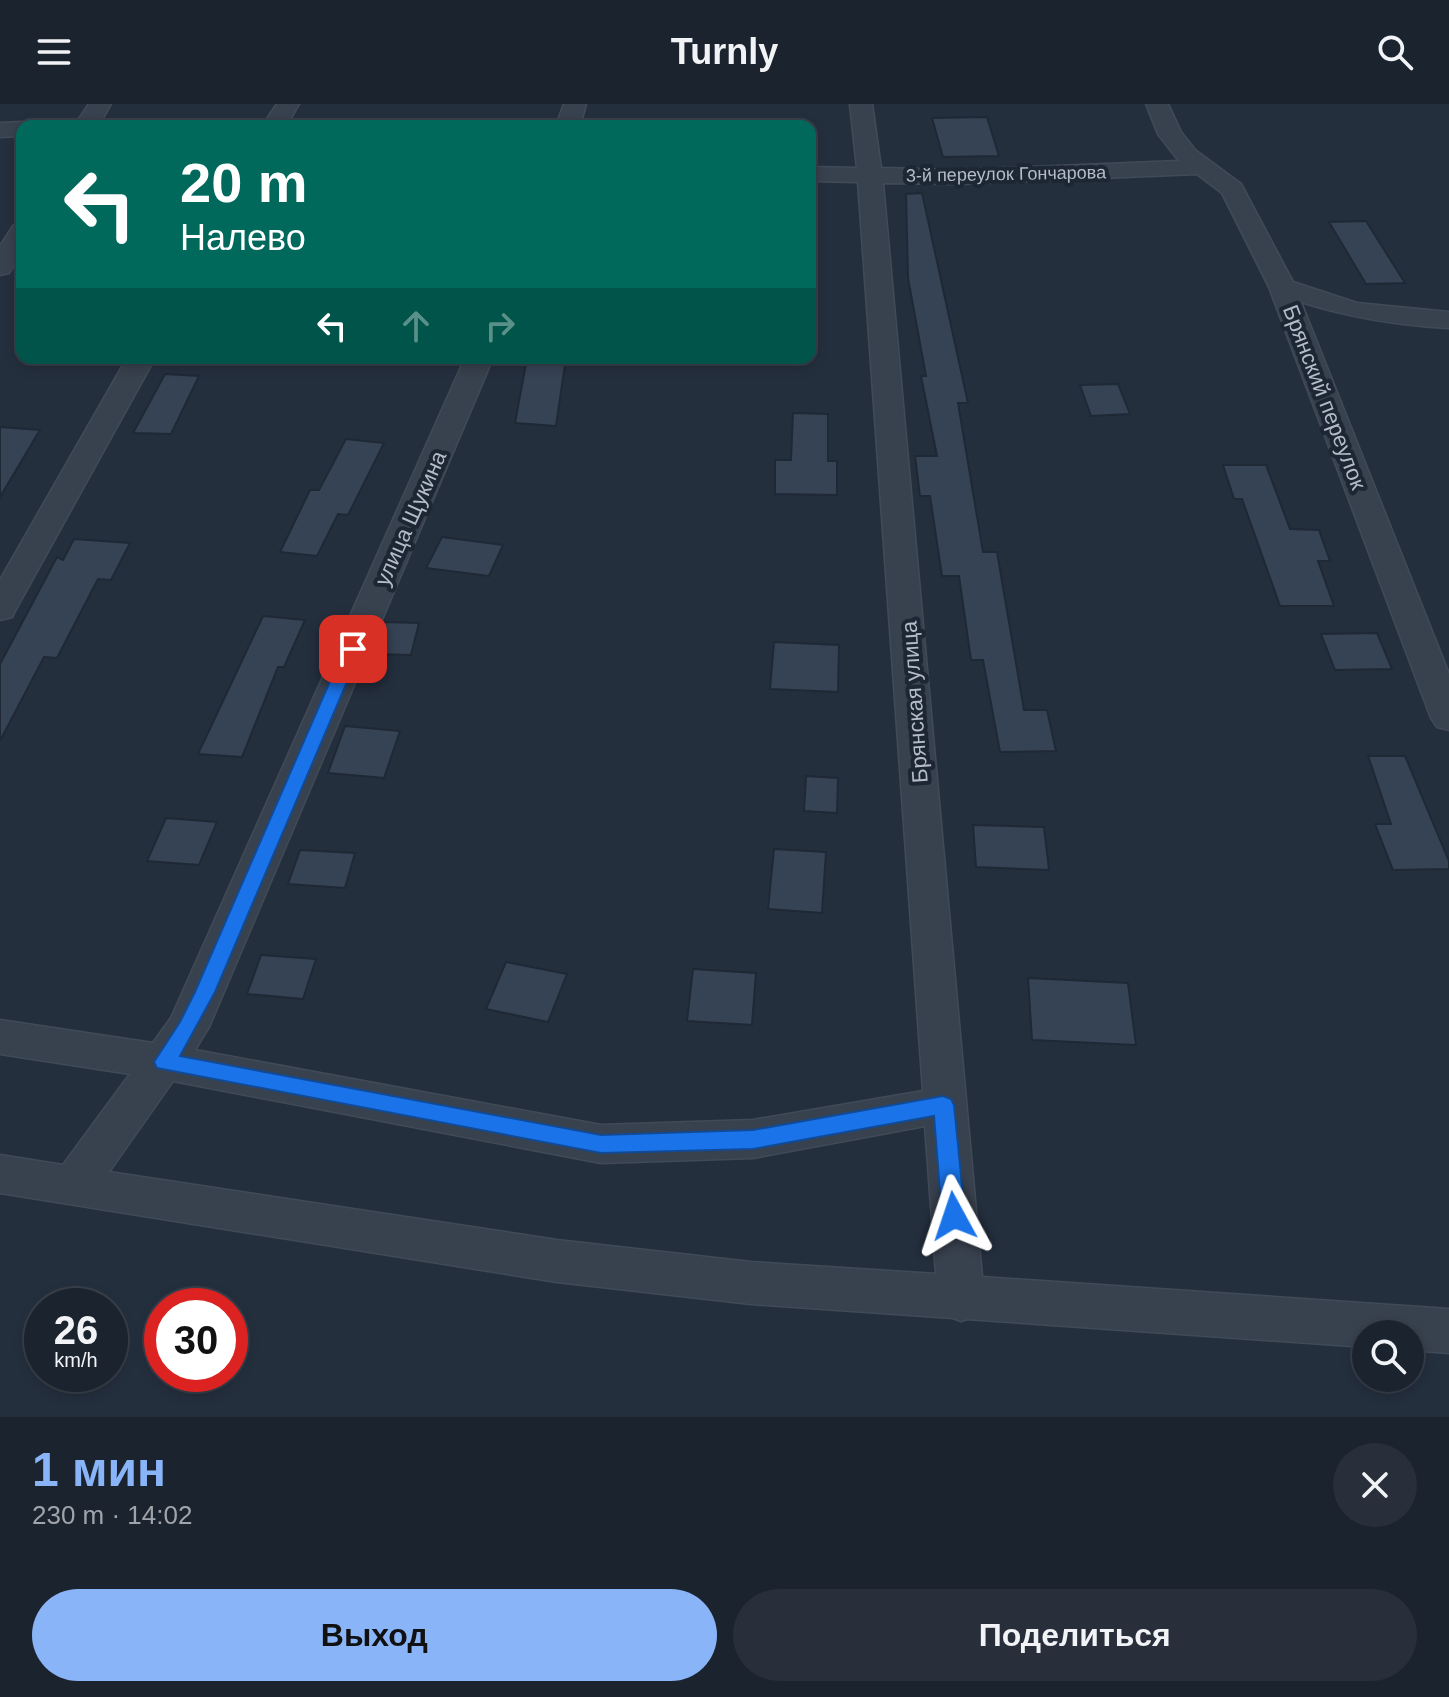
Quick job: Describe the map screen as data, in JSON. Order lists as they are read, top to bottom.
{
  "streets": {
    "street": [
      "3-й переулок Гончарова",
      "Брянский переулок",
      "улица Щукина",
      "Брянская улица"
    ]
  },
  "crossings": [
    ["3-й переулок Гончарова", "Брянский переулок"],
    ["3-й переулок Гончарова", "Брянская улица"]
  ],
  "page": {
    "header": "Turnly",
    "turn": ["20 m", "Налево"],
    "speed": "26 km/h",
    "limit": "30",
    "heading": ["1 мин", "230 m · 14:02"],
    "buttons": ["Выход", "Поделиться"]
  }
}
